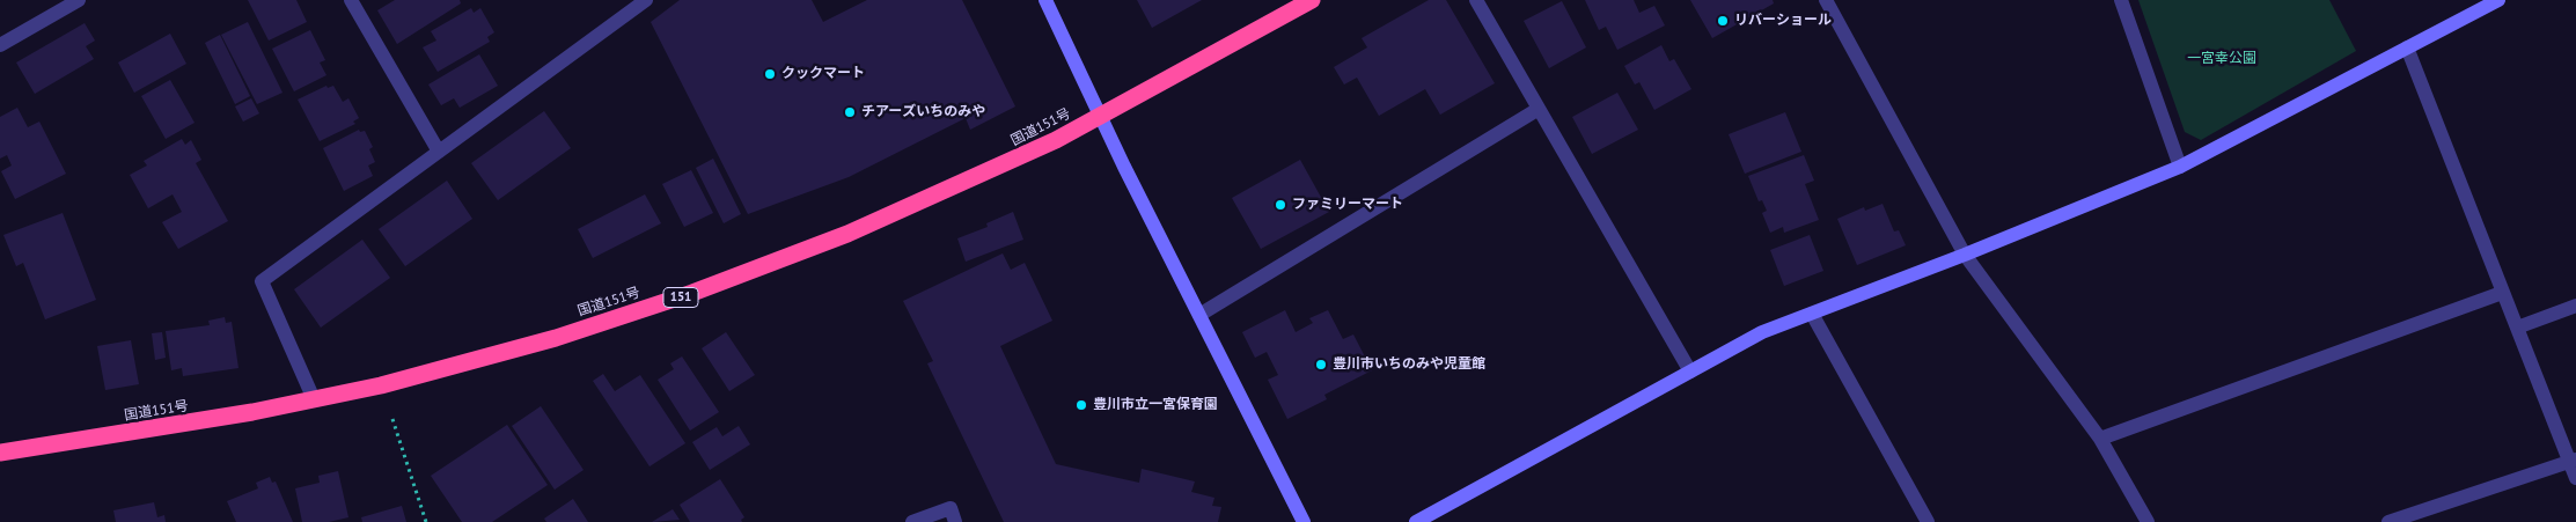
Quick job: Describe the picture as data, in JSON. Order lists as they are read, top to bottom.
{
  "streets": {
    "highway": ["国道151号", "151"]
  },
  "parks": ["一宮幸公園"],
  "places": [
    "リバーショール",
    "クックマート",
    "チアーズいちのみや",
    "ファミリーマート",
    "豊川市いちのみや児童館",
    "豊川市立一宮保育園"
  ]
}
